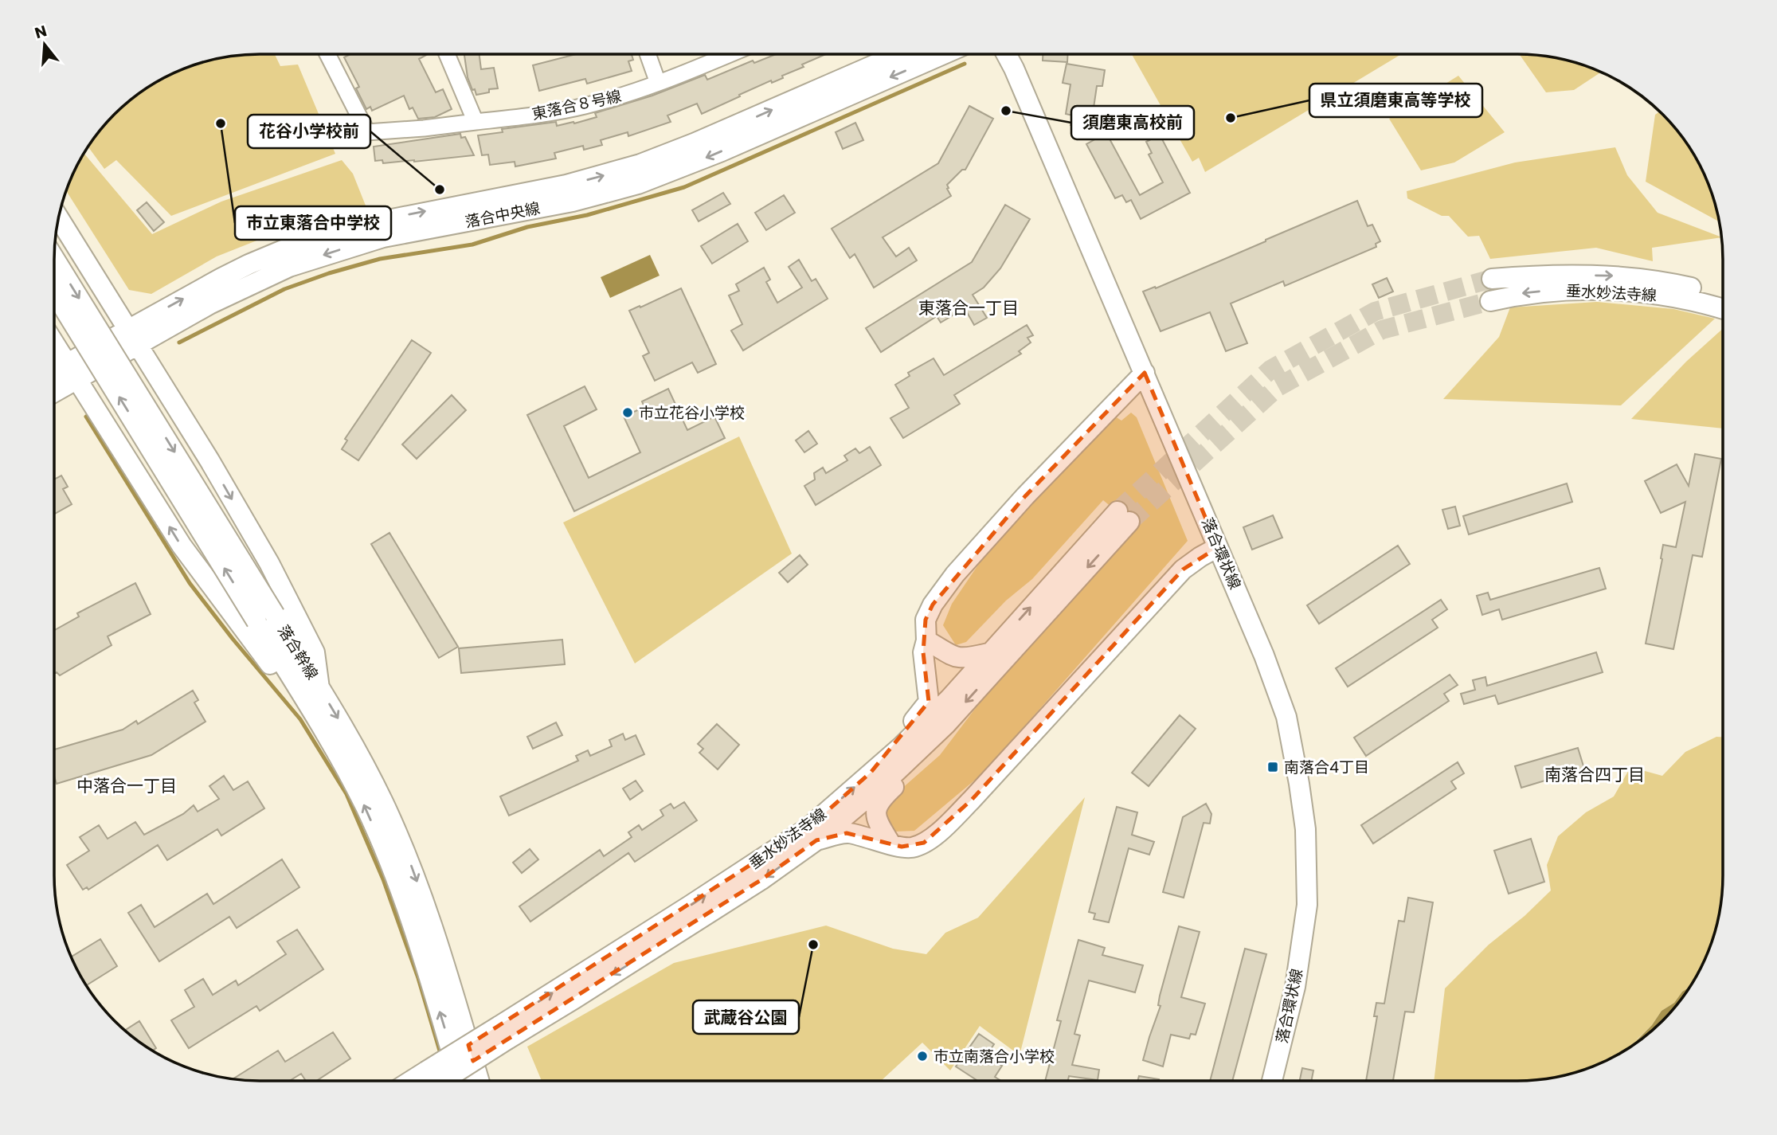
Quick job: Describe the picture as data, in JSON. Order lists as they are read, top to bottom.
{
  "streets": {
    "street": [
      "東落合８号線",
      "落合中央線",
      "垂水妙法寺線",
      "落合環状線",
      "落合幹線"
    ]
  },
  "districts": ["東落合一丁目", "南落合四丁目", "中落合一丁目"],
  "places": {
    "other": [
      "須磨東高校前",
      "県立須磨東高等学校",
      "市立東落合中学校",
      "花谷小学校前",
      "市立花谷小学校",
      "武蔵谷公園",
      "市立南落合小学校"
    ],
    "transit": ["南落合4丁目"]
  },
  "north": "top"
}
